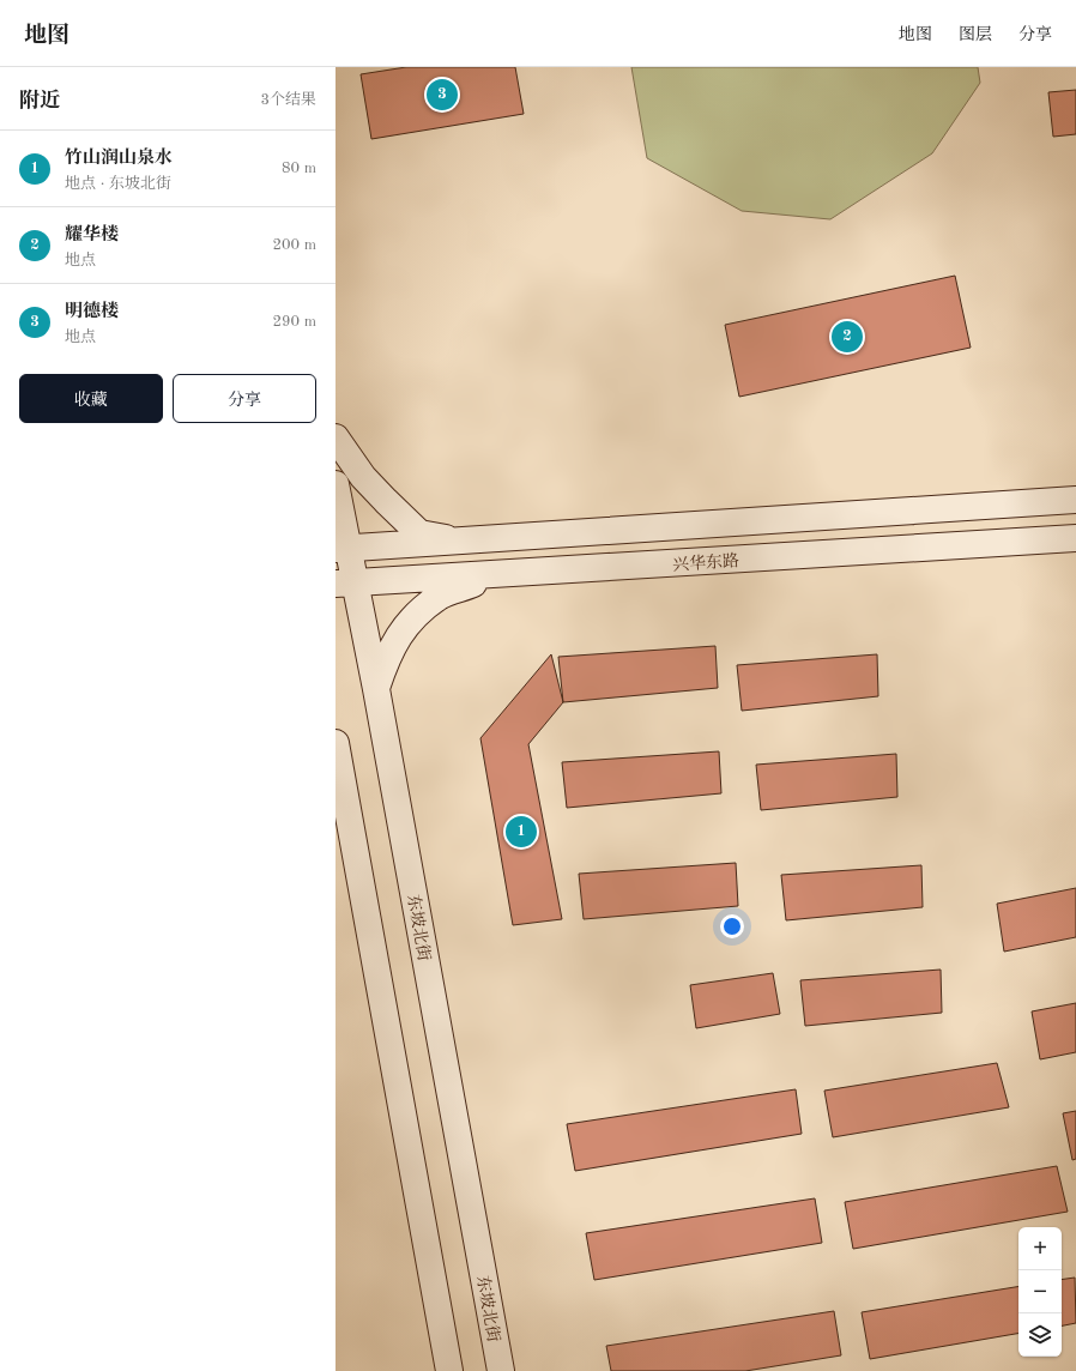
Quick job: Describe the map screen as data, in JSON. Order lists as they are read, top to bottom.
{
  "streets": {
    "main road": ["兴华东路", "东坡北街"]
  },
  "crossings": [
    ["兴华东路", "东坡北街"]
  ],
  "page": {
    "header": "地图",
    "nav": ["地图", "图层", "分享"],
    "heading": ["附近", "3个结果"],
    "pins": ["3", "2", "1"],
    "list": [
      {
        "mark": "1",
        "name": "竹山润山泉水",
        "note": "地点 · 东坡北街",
        "value": "80 m"
      },
      {
        "mark": "2",
        "name": "耀华楼",
        "note": "地点",
        "value": "200 m"
      },
      {
        "mark": "3",
        "name": "明德楼",
        "note": "地点",
        "value": "290 m"
      }
    ],
    "buttons": ["收藏", "分享"],
    "map_buttons": ["+", "−"]
  }
}
